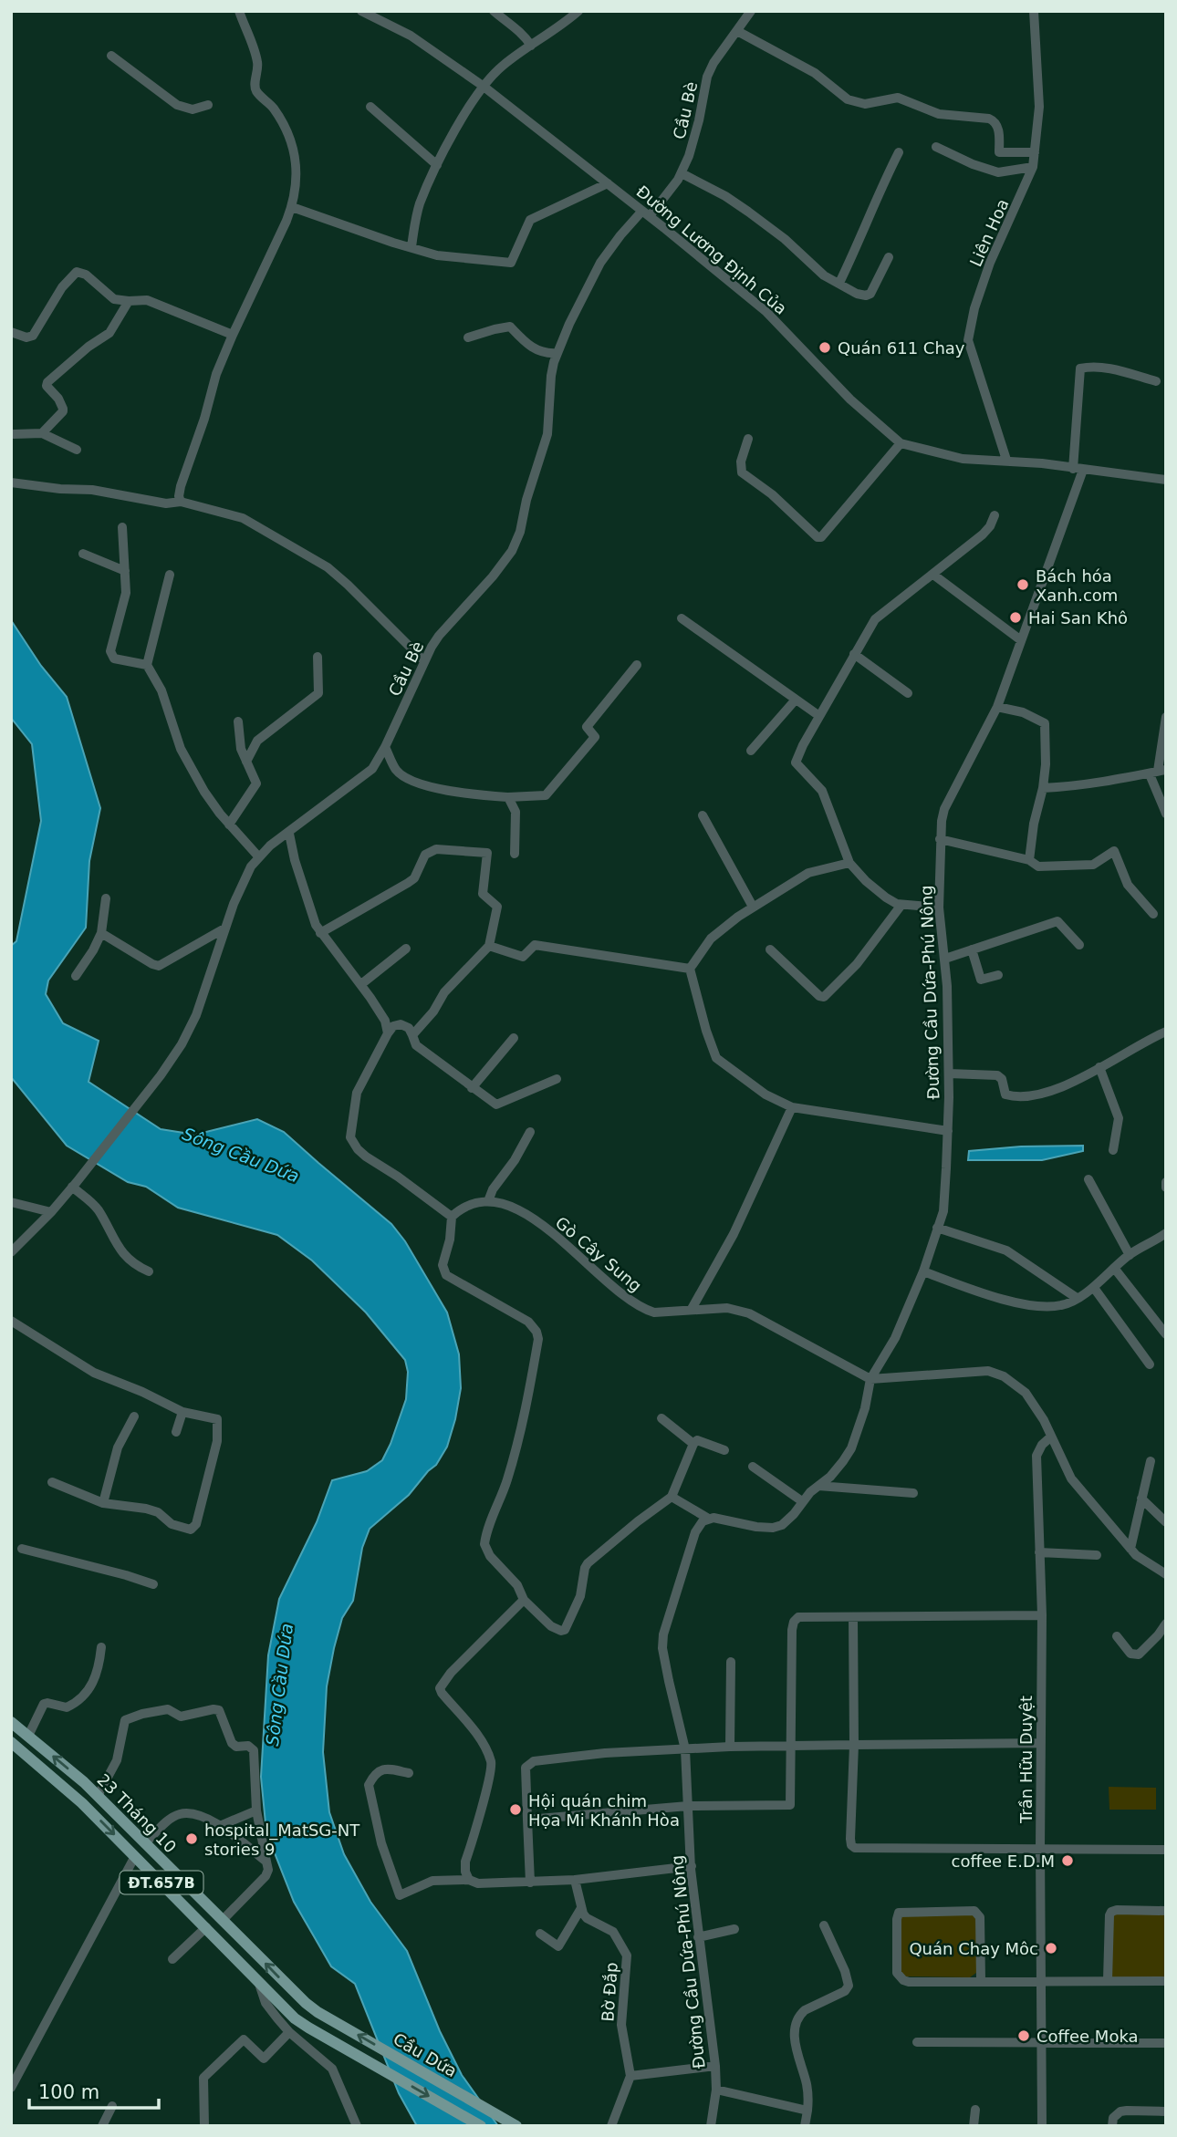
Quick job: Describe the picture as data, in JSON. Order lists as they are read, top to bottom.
{
  "streets": {
    "main road": ["23 Tháng 10", "ĐT.657B", "Cầu Dứa"],
    "street": [
      "Cầu Bè",
      "Liên Hoa",
      "Đường Lương Định Của",
      "Đường Cầu Dứa-Phú Nông",
      "Gò Cây Sung",
      "Trần Hữu Duyệt",
      "Bờ Đắp"
    ]
  },
  "crossings": [
    ["Cầu Bè", "Đường Lương Định Của"],
    ["Liên Hoa", "Đường Lương Định Của"],
    ["Đường Lương Định Của", "Đường Cầu Dứa-Phú Nông"],
    ["Đường Cầu Dứa-Phú Nông", "Gò Cây Sung"],
    ["23 Tháng 10", "Cầu Dứa"]
  ],
  "one_way": ["Cầu Dứa"],
  "water": ["Sông Cầu Dứa"],
  "places": [
    "Quán 611 Chay",
    "Bách hóa Xanh.com",
    "Hai San Khô",
    "Hội quán chim Họa Mi Khánh Hòa",
    "hospital_MatSG-NT stories 9",
    "coffee E.D.M",
    "Quán Chay Môc",
    "Coffee Moka"
  ],
  "scale_bar": "100 m"
}
